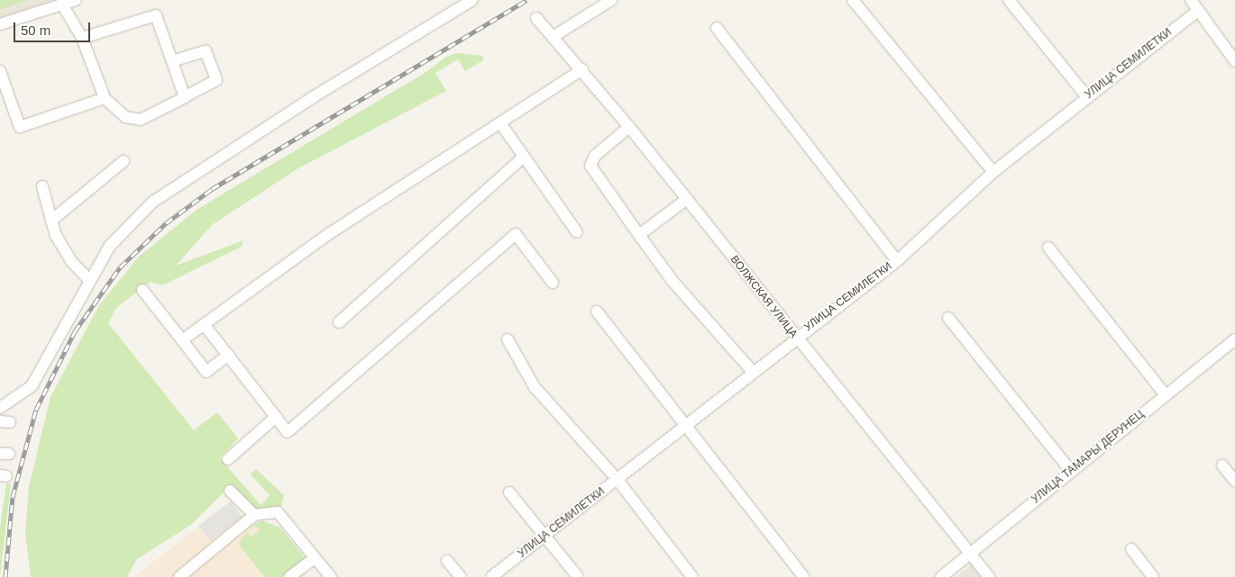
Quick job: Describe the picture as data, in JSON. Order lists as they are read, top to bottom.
{
  "streets": {
    "street": ["УЛИЦА СЕМИЛЕТКИ", "ВОЛЖСКАЯ УЛИЦА", "УЛИЦА ТАМАРЫ ДЕРУНЕЦ"]
  },
  "crossings": [
    ["УЛИЦА СЕМИЛЕТКИ", "ВОЛЖСКАЯ УЛИЦА"],
    ["ВОЛЖСКАЯ УЛИЦА", "УЛИЦА ТАМАРЫ ДЕРУНЕЦ"]
  ],
  "scale_bar": "50 m"
}
